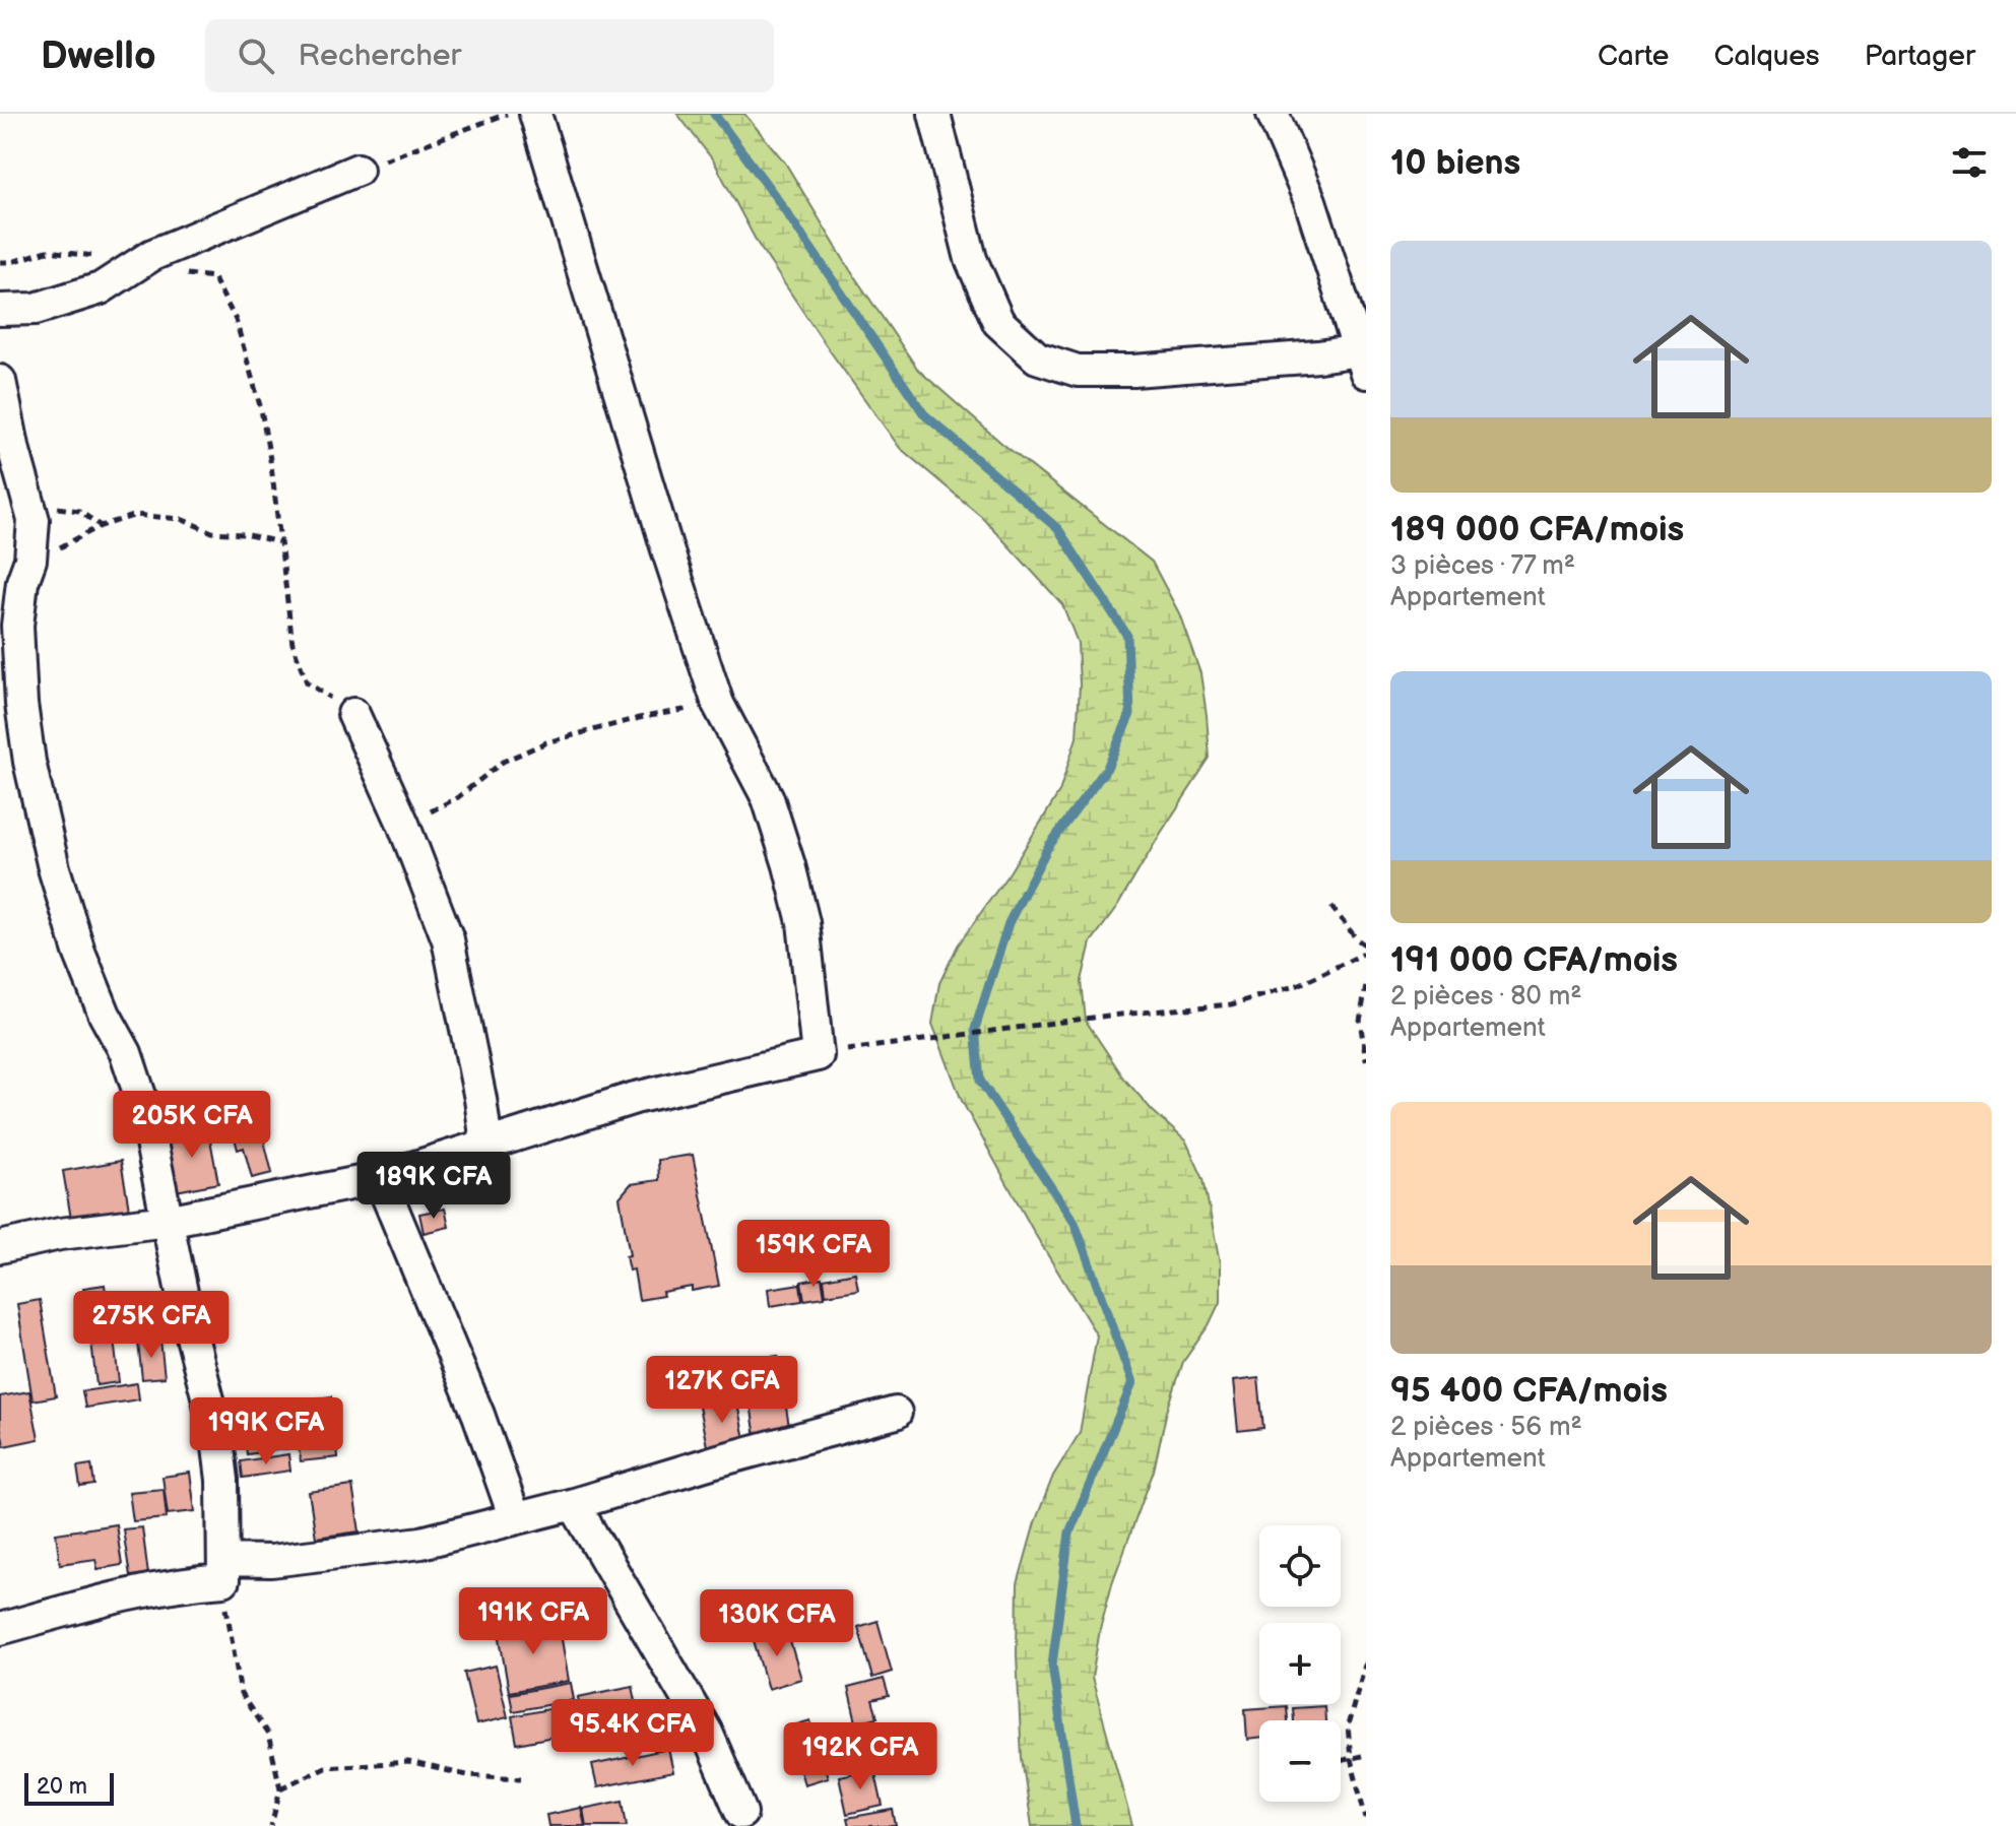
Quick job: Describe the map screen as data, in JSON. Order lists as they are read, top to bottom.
{
  "scale_bar": "20 m",
  "page": {
    "header": "Dwello",
    "search": "Rechercher",
    "nav": ["Carte", "Calques", "Partager"],
    "heading": "10 biens",
    "list": [
      {
        "name": "189 000 CFA/mois",
        "note": "3 pièces · 77 m² · Appartement"
      },
      {
        "name": "191 000 CFA/mois",
        "note": "2 pièces · 80 m² · Appartement"
      },
      {
        "name": "95 400 CFA/mois",
        "note": "2 pièces · 56 m² · Appartement"
      }
    ],
    "price": [
      "205K CFA",
      "189K CFA",
      "159K CFA",
      "275K CFA",
      "127K CFA",
      "199K CFA",
      "191K CFA",
      "130K CFA",
      "95.4K CFA",
      "192K CFA"
    ],
    "map_buttons": ["+", "−"],
    "scale": "20 m"
  }
}
